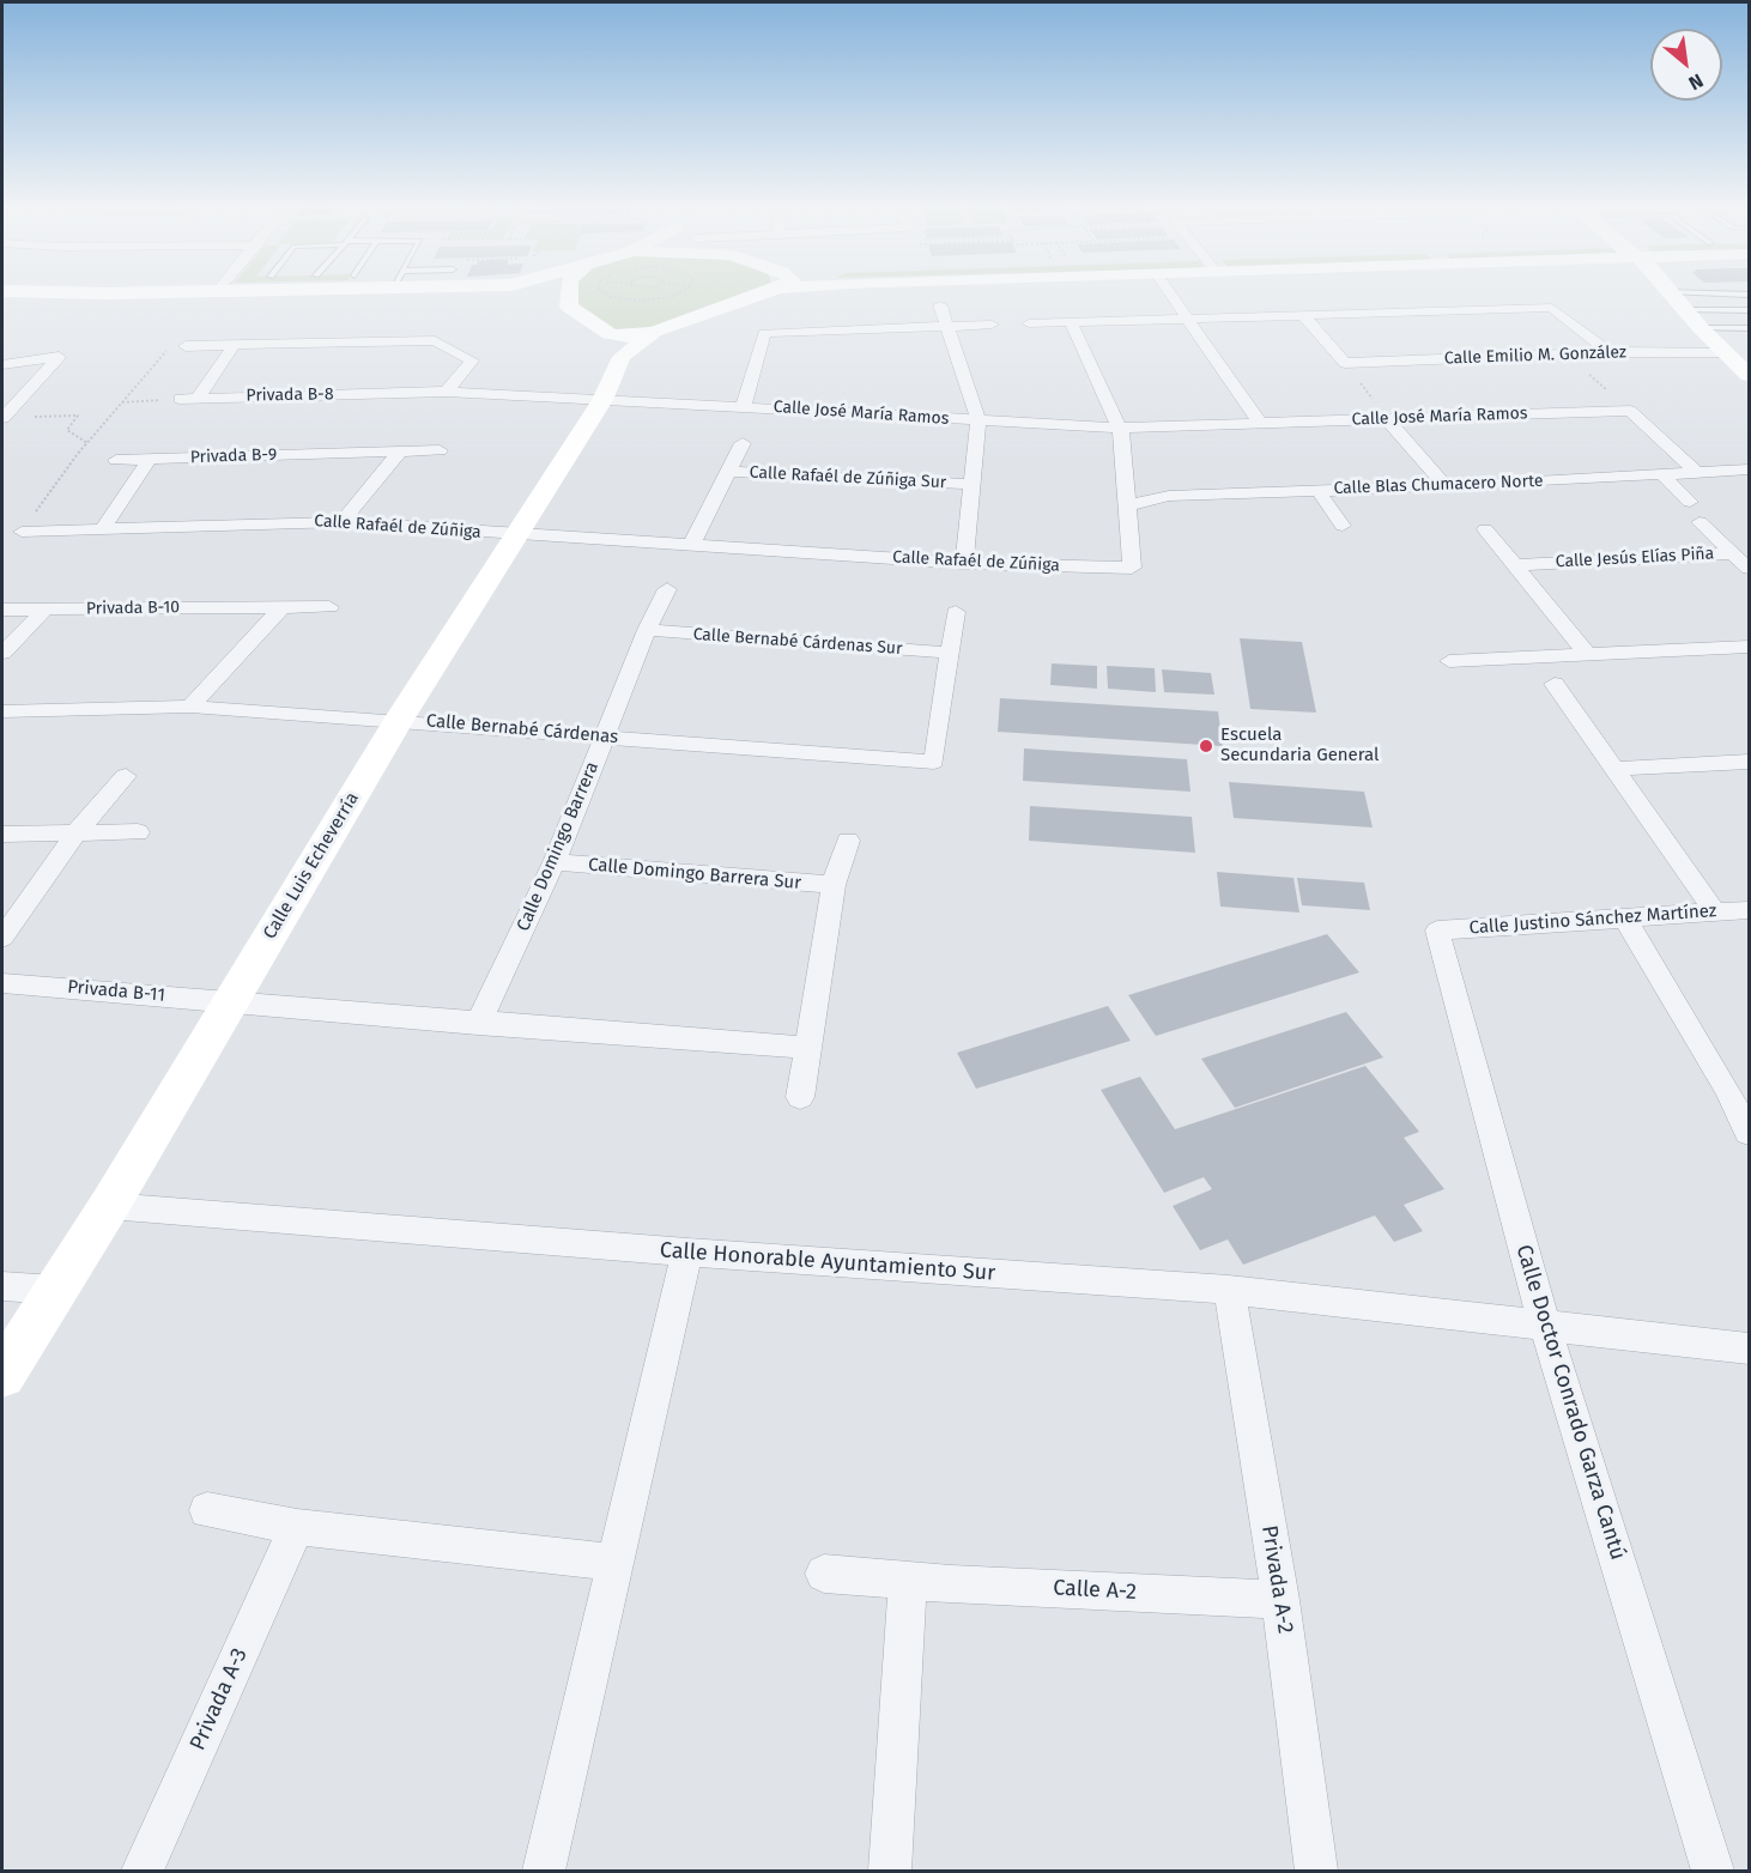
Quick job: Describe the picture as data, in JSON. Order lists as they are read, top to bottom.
{
  "streets": {
    "main road": ["Calle Luis Echeverría"],
    "street": [
      "Calle Emilio M. González",
      "Privada B-8",
      "Calle José María Ramos",
      "Privada B-9",
      "Calle Rafaél de Zúñiga Sur",
      "Calle Blas Chumacero Norte",
      "Calle Rafaél de Zúñiga",
      "Calle Jesús Elías Piña",
      "Privada B-10",
      "Calle Bernabé Cárdenas Sur",
      "Calle Bernabé Cárdenas",
      "Calle Domingo Barrera",
      "Calle Domingo Barrera Sur",
      "Calle Justino Sánchez Martínez",
      "Privada B-11",
      "Calle Honorable Ayuntamiento Sur",
      "Calle Doctor Conrado Garza Cantú",
      "Privada A-2",
      "Calle A-2",
      "Privada A-3"
    ]
  },
  "crossings": [
    ["Privada B-8", "Calle José María Ramos"],
    ["Privada B-8", "Calle Luis Echeverría"],
    ["Calle José María Ramos", "Calle Luis Echeverría"],
    ["Calle Blas Chumacero Norte", "Calle Rafaél de Zúñiga"],
    ["Calle Rafaél de Zúñiga", "Calle Luis Echeverría"],
    ["Calle Bernabé Cárdenas Sur", "Calle Bernabé Cárdenas"],
    ["Calle Bernabé Cárdenas Sur", "Calle Domingo Barrera"],
    ["Calle Bernabé Cárdenas", "Calle Domingo Barrera"],
    ["Calle Bernabé Cárdenas", "Calle Luis Echeverría"],
    ["Calle Domingo Barrera", "Calle Domingo Barrera Sur"],
    ["Calle Luis Echeverría", "Privada B-11"],
    ["Calle Luis Echeverría", "Calle Honorable Ayuntamiento Sur"],
    ["Calle Justino Sánchez Martínez", "Calle Doctor Conrado Garza Cantú"],
    ["Calle Honorable Ayuntamiento Sur", "Calle Doctor Conrado Garza Cantú"],
    ["Calle Honorable Ayuntamiento Sur", "Privada A-2"],
    ["Privada A-2", "Calle A-2"]
  ],
  "places": ["Escuela Secundaria General"],
  "north": "bottom right"
}
